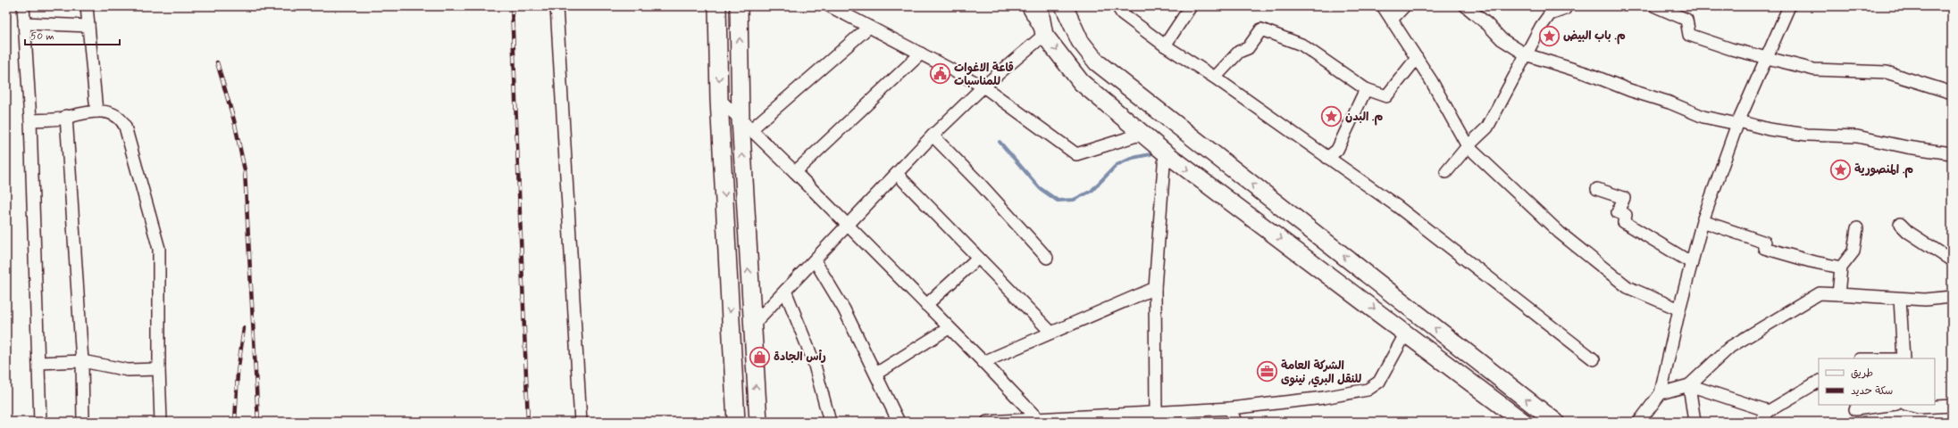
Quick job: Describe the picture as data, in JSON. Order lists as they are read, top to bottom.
{
  "places": {
    "place": ["م. باب البيض", "م. البدن", "م. المنصورية"],
    "public building": ["قاعة الاغوات للمناسبات"],
    "shop": ["رأس الجادة"],
    "office": ["الشركة العامة للنقل البري, نينوى"]
  },
  "legend": ["طريق", "سكة حديد"],
  "scale_bar": "50 m"
}
